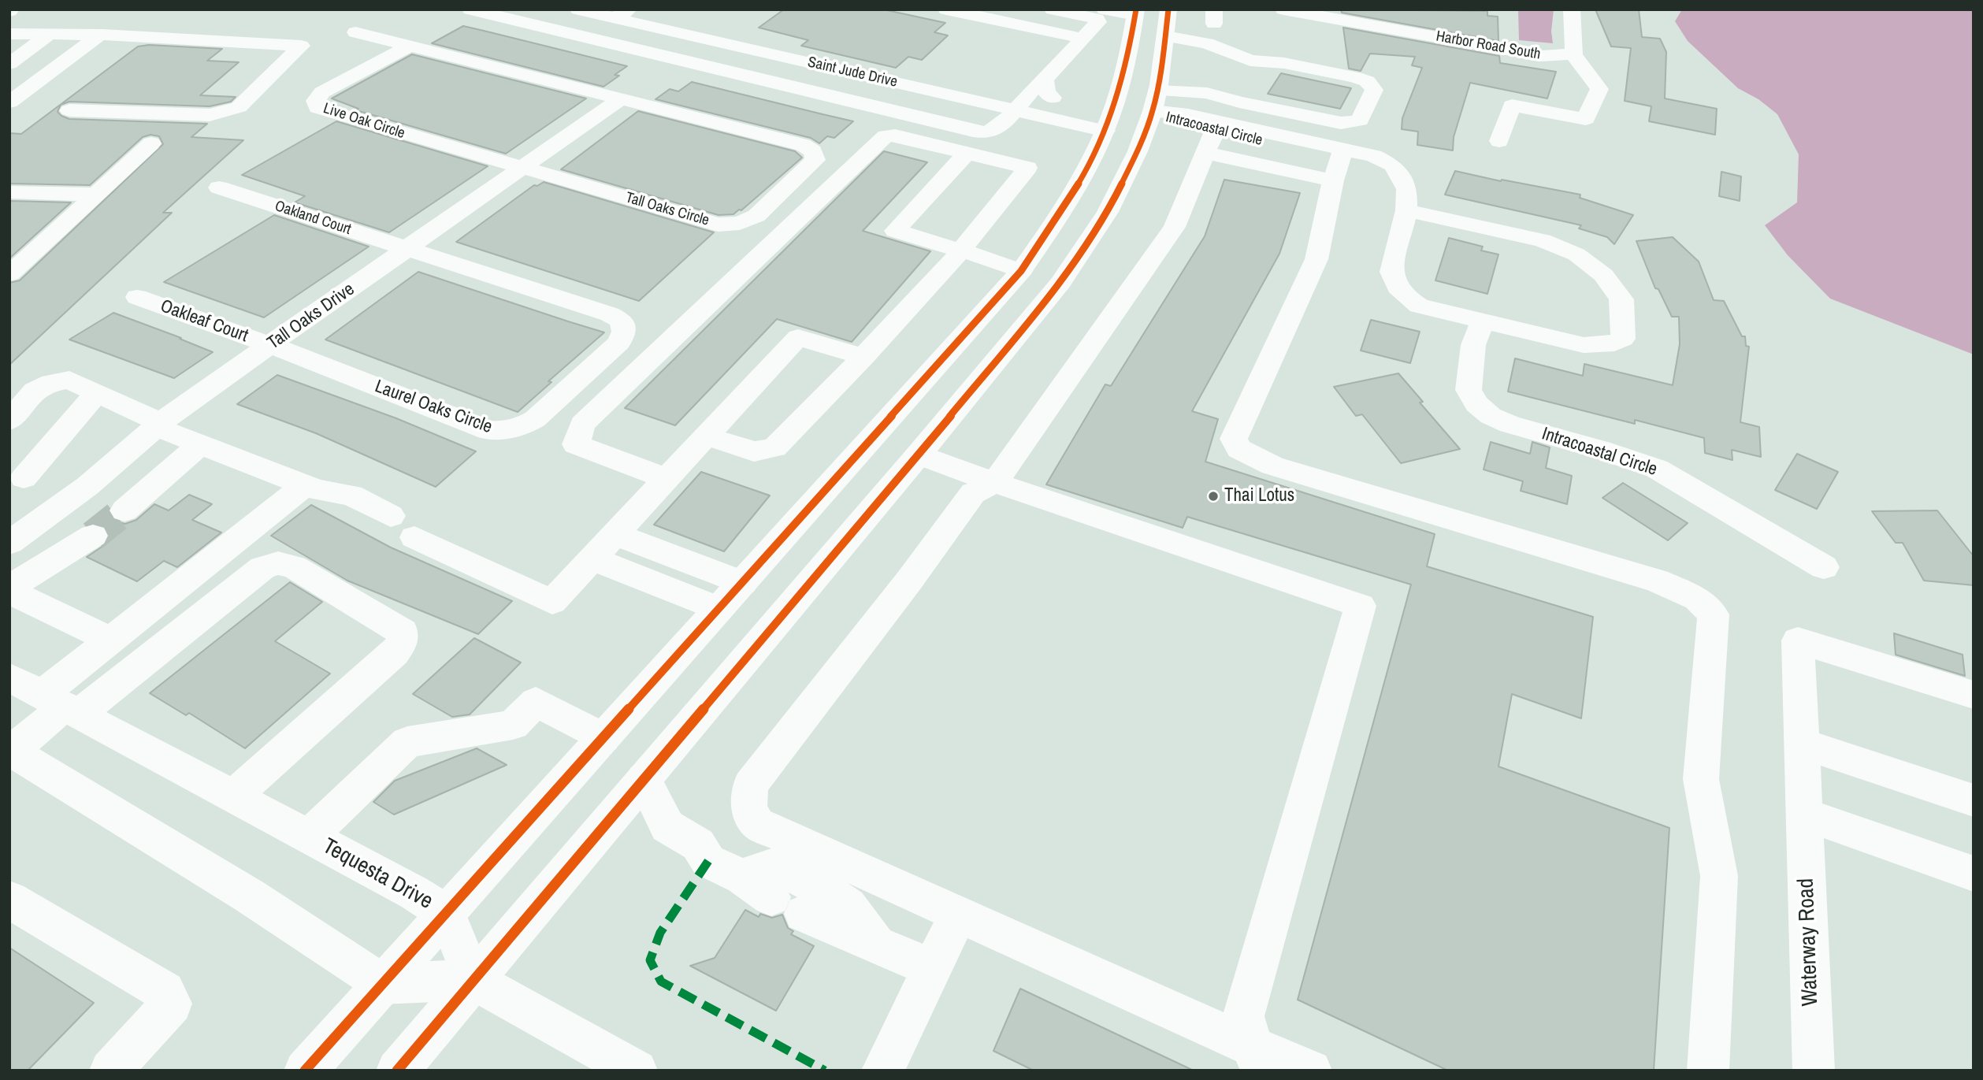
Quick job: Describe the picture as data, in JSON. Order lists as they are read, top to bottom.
{
  "streets": {
    "street": [
      "Harbor Road South",
      "Saint Jude Drive",
      "Live Oak Circle",
      "Intracoastal Circle",
      "Tall Oaks Circle",
      "Oakland Court",
      "Tall Oaks Drive",
      "Oakleaf Court",
      "Laurel Oaks Circle",
      "Tequesta Drive",
      "Waterway Road"
    ]
  },
  "crossings": [
    ["Live Oak Circle", "Tall Oaks Circle"],
    ["Live Oak Circle", "Tall Oaks Drive"],
    ["Tall Oaks Circle", "Tall Oaks Drive"],
    ["Oakland Court", "Tall Oaks Drive"],
    ["Oakland Court", "Laurel Oaks Circle"],
    ["Tall Oaks Drive", "Oakleaf Court"],
    ["Tall Oaks Drive", "Laurel Oaks Circle"],
    ["Oakleaf Court", "Laurel Oaks Circle"]
  ],
  "places": ["Thai Lotus"]
}
